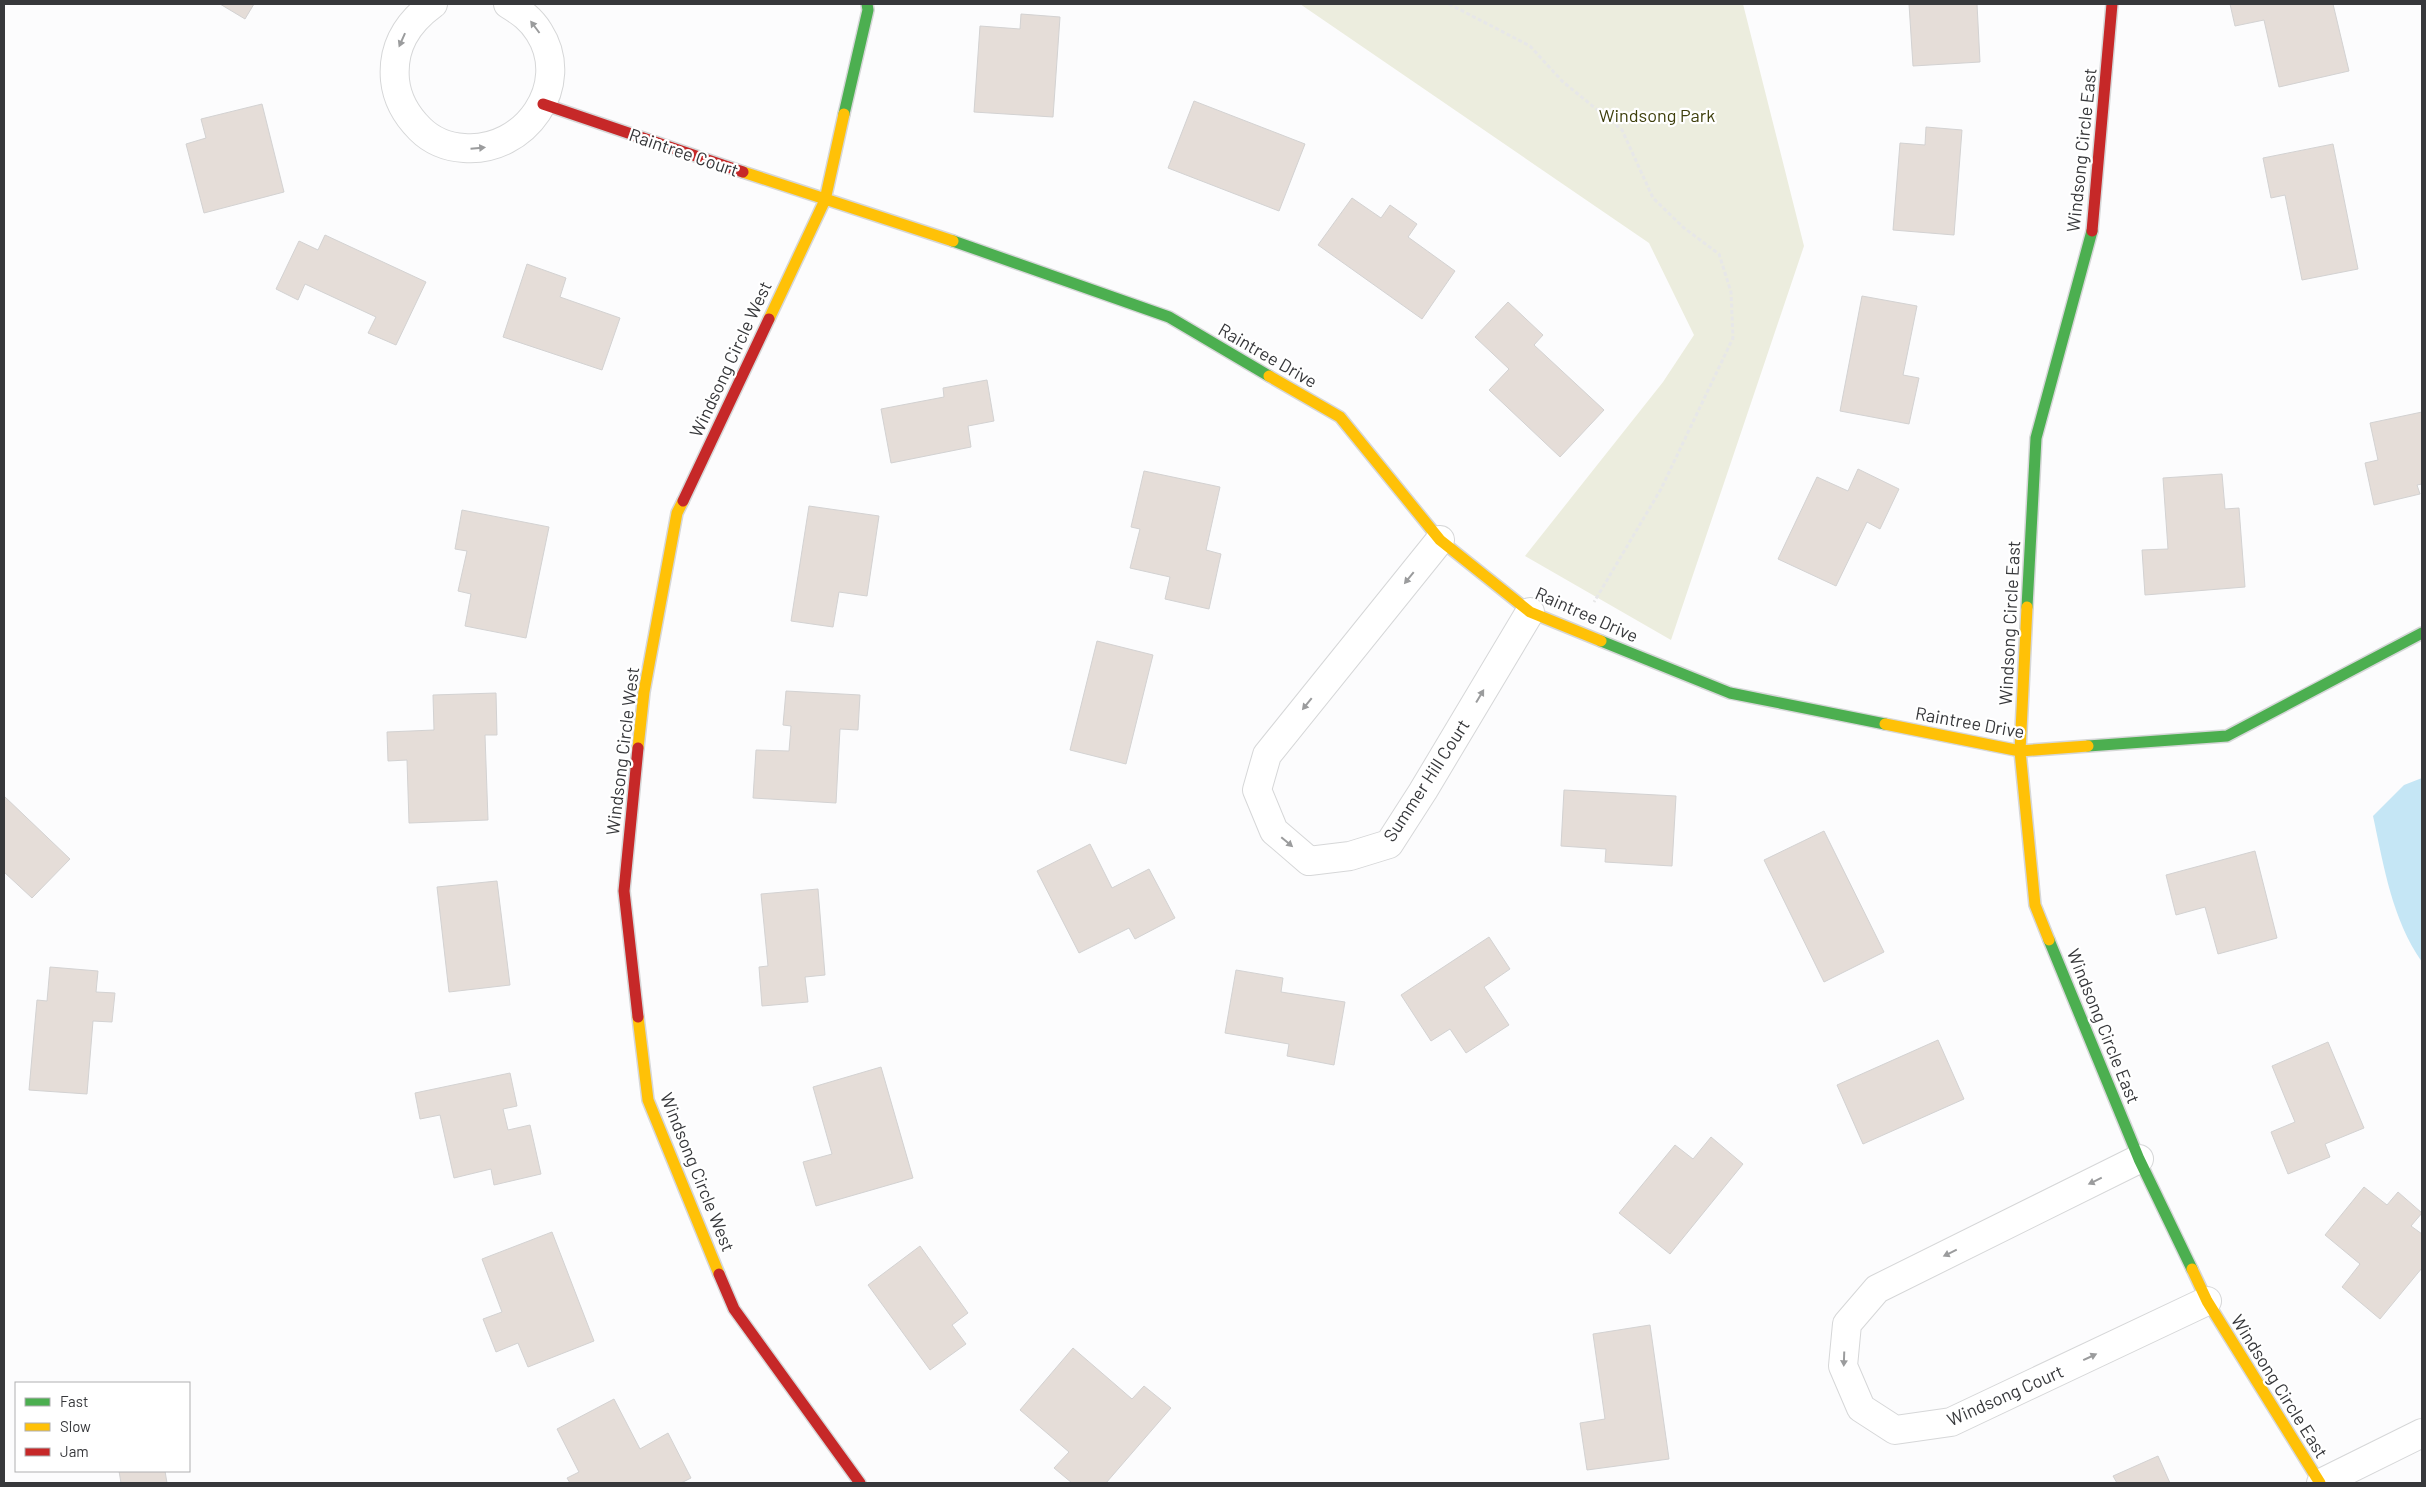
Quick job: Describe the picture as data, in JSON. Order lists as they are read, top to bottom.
{
  "streets": {
    "street": [
      "Windsong Circle East",
      "Raintree Court",
      "Raintree Drive",
      "Windsong Circle West",
      "Summer Hill Court",
      "Windsong Court"
    ]
  },
  "crossings": [
    ["Windsong Circle East", "Raintree Drive"],
    ["Windsong Circle East", "Windsong Court"],
    ["Raintree Court", "Raintree Drive"],
    ["Raintree Court", "Windsong Circle West"],
    ["Raintree Drive", "Windsong Circle West"],
    ["Raintree Drive", "Summer Hill Court"]
  ],
  "parks": ["Windsong Park"],
  "legend": ["Fast", "Slow", "Jam"]
}
